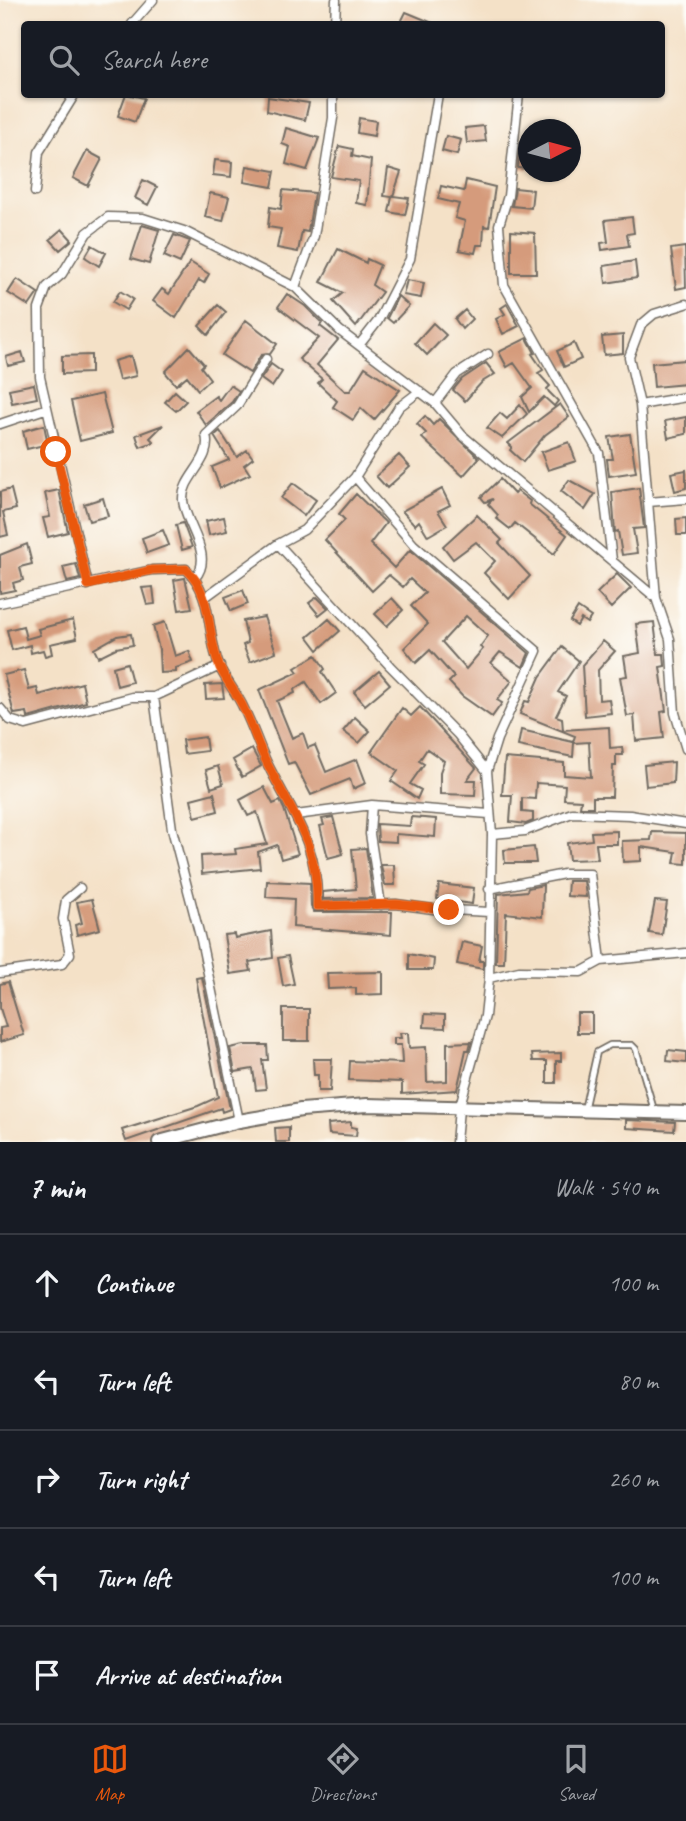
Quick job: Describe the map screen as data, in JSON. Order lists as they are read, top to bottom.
{
  "north": "right",
  "page": {
    "search": "Search here",
    "heading": ["7 min", "Walk · 540 m"],
    "list": [
      ["Continue", "100 m"],
      ["Turn left", "80 m"],
      ["Turn right", "260 m"],
      ["Turn left", "100 m"],
      "Arrive at destination"
    ],
    "nav": ["Map", "Directions", "Saved"]
  }
}
